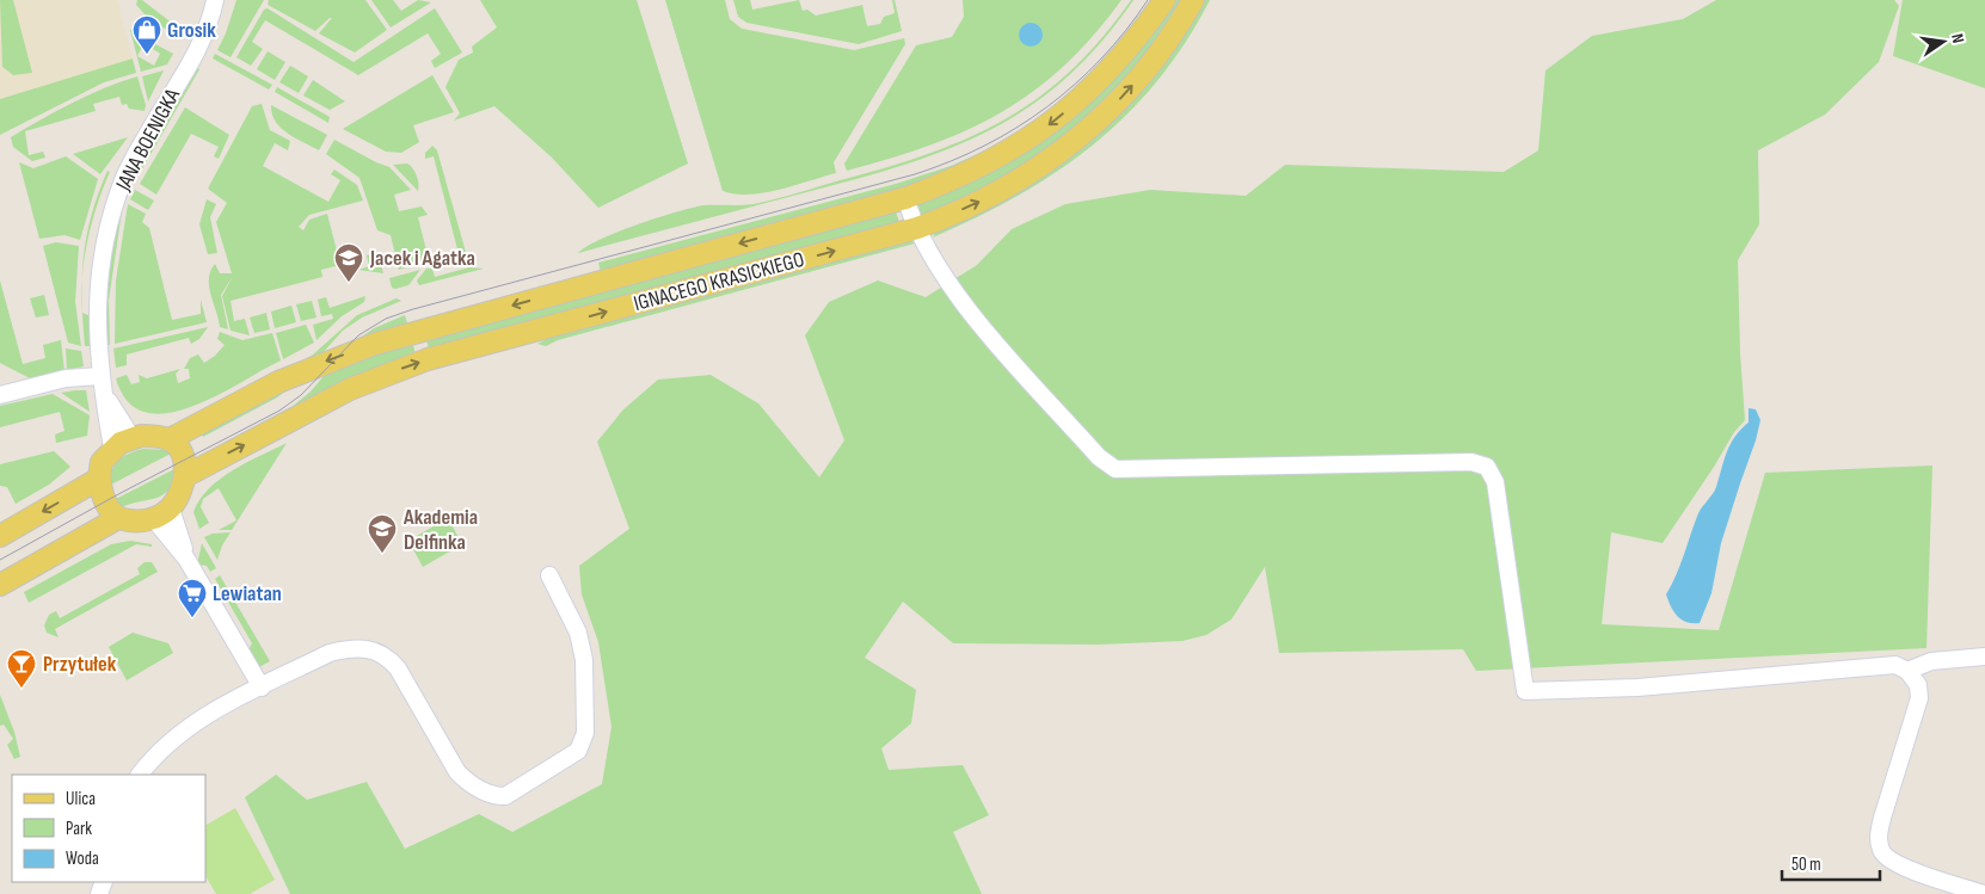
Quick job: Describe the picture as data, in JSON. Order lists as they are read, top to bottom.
{
  "streets": {
    "main road": ["IGNACEGO KRASICKIEGO"],
    "street": ["JANA BOENIGKA"]
  },
  "crossings": [
    ["JANA BOENIGKA", "IGNACEGO KRASICKIEGO"]
  ],
  "places": {
    "shop": ["Grosik"],
    "school or university": ["Jacek i Agatka", "Akademia Delfinka"],
    "supermarket": ["Lewiatan"],
    "bar": ["Przytułek"]
  },
  "legend": ["Ulica", "Park", "Woda"],
  "scale_bar": "50 m",
  "north": "right"
}
